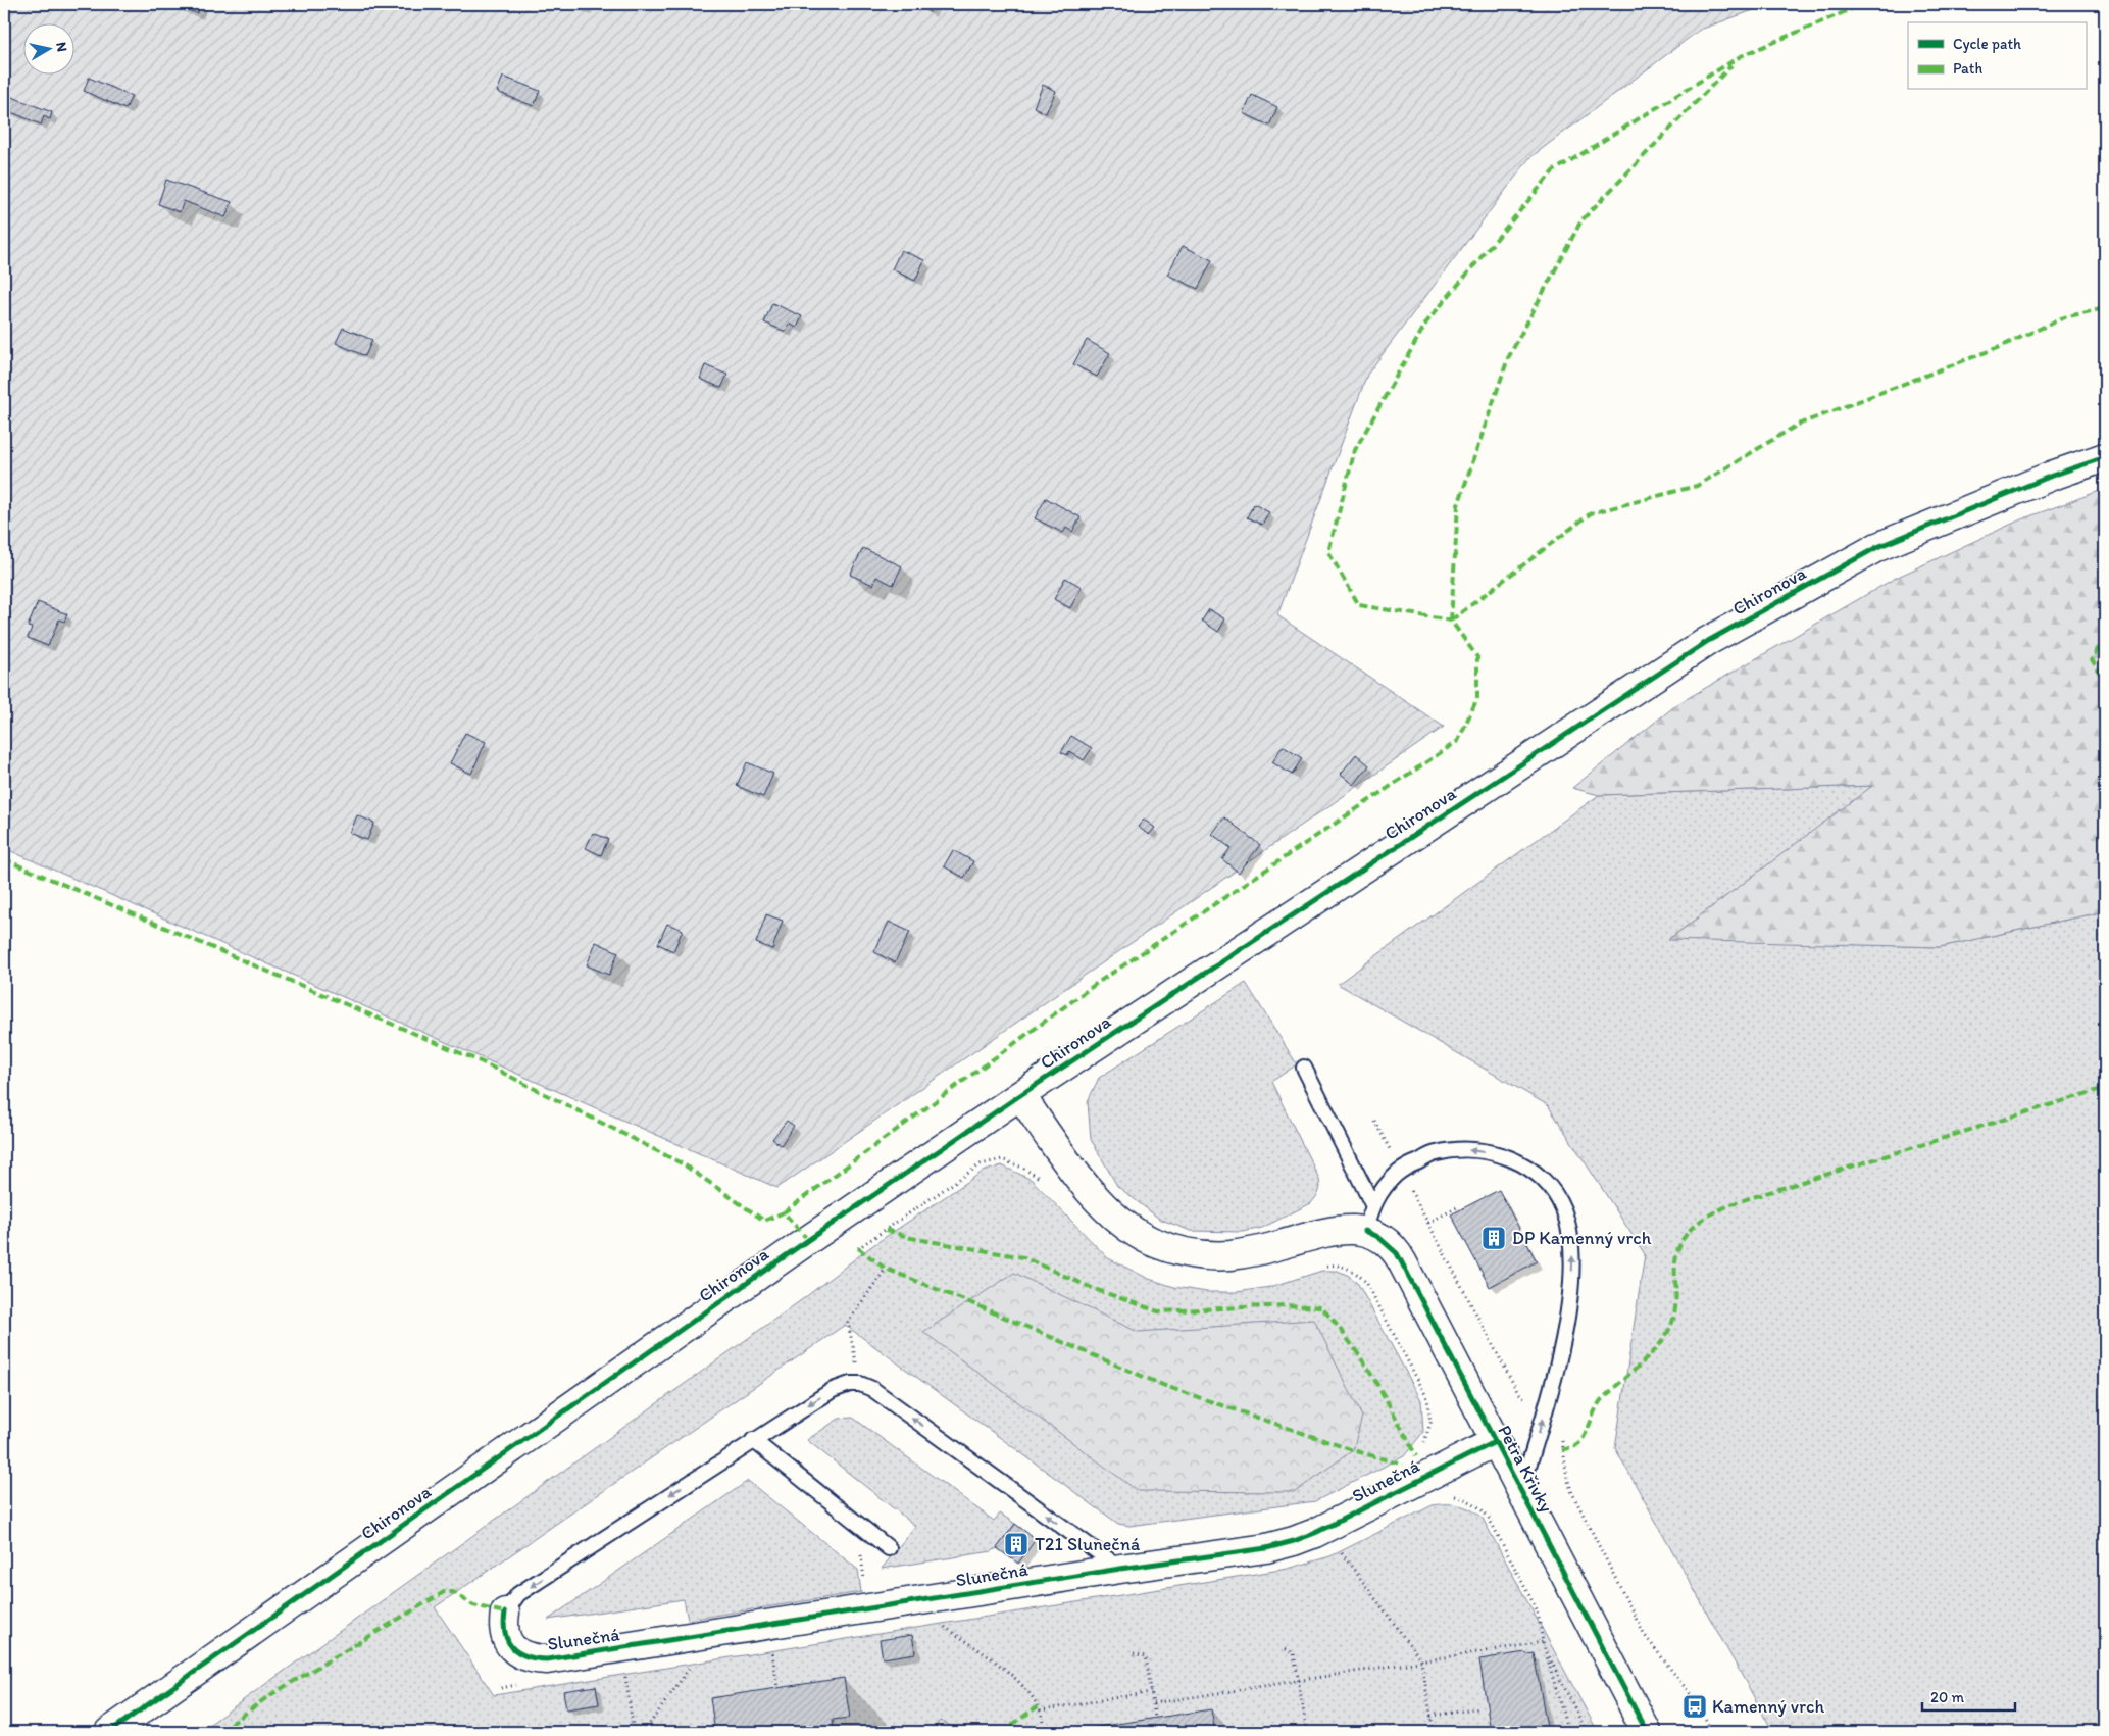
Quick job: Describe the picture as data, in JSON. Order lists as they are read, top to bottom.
{
  "streets": {
    "street": ["Chironova", "Petra Křivky", "Slunečná"]
  },
  "crossings": [
    ["Petra Křivky", "Slunečná"]
  ],
  "places": {
    "building": ["DP Kamenný vrch", "T21 Slunečná"],
    "bus stop": ["Kamenný vrch"]
  },
  "legend": ["Cycle path", "Path"],
  "scale_bar": "20 m",
  "north": "right"
}
